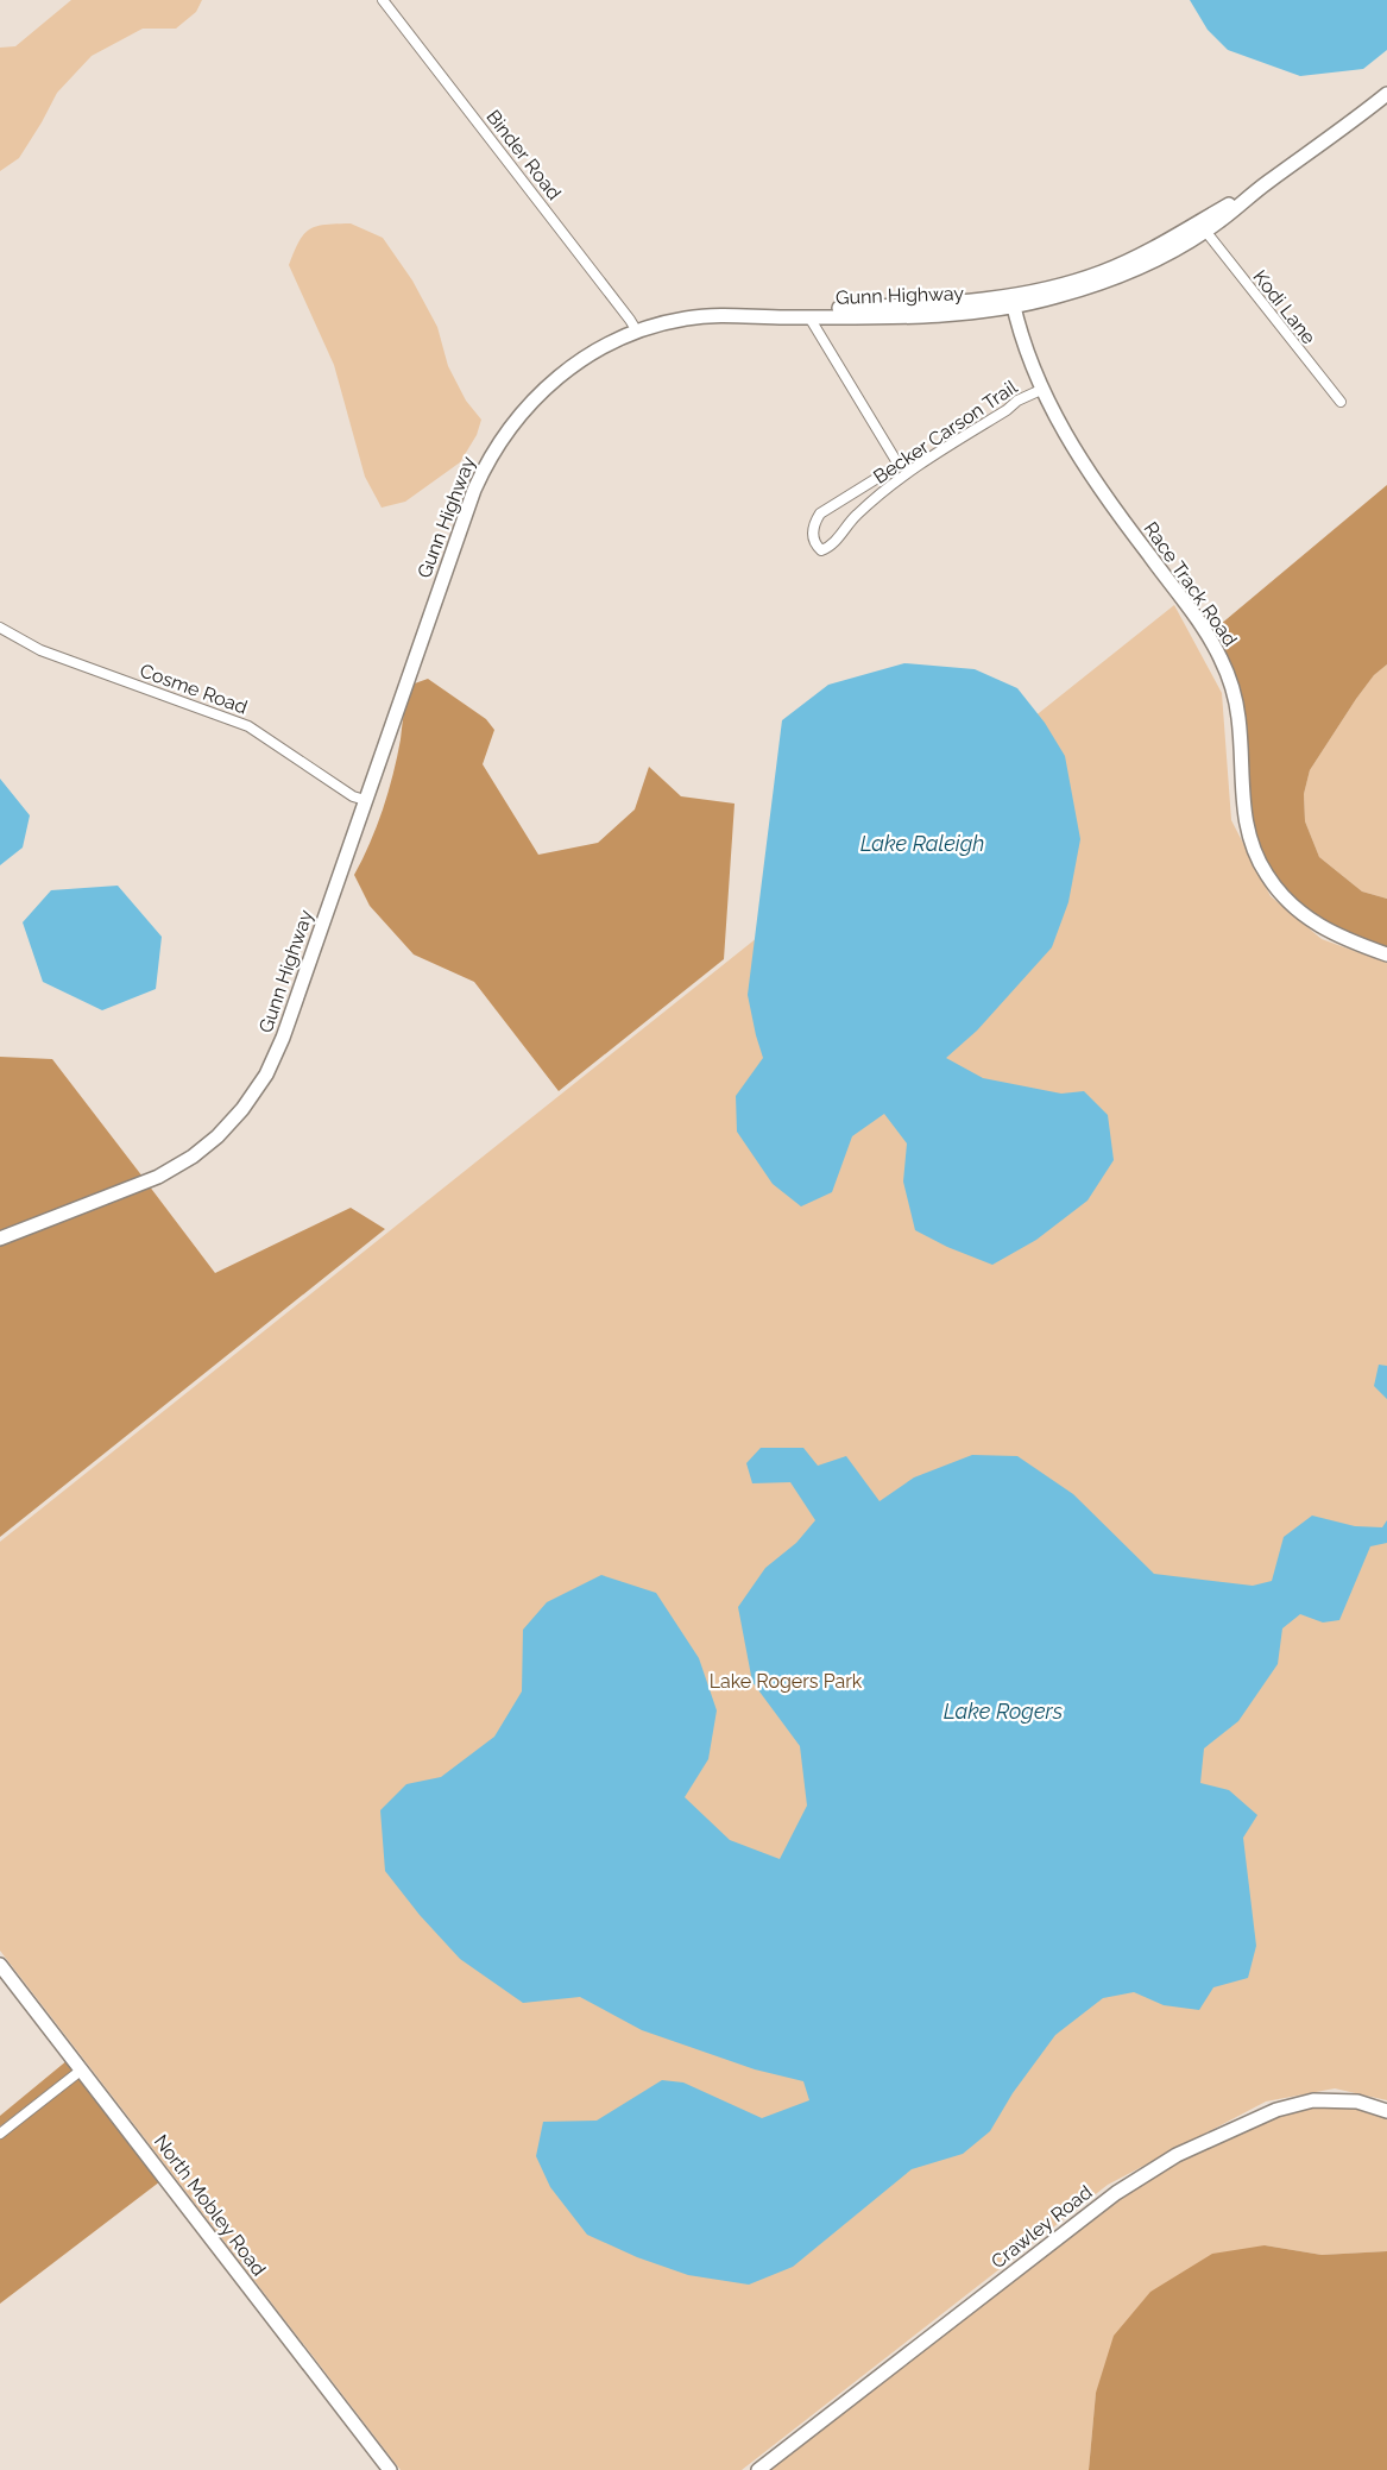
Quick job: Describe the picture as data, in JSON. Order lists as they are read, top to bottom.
{
  "streets": {
    "main road": [
      "Gunn Highway",
      "Race Track Road",
      "North Mobley Road",
      "Crawley Road"
    ],
    "street": [
      "Binder Road",
      "Kodi Lane",
      "Becker Carson Trail",
      "Cosme Road"
    ]
  },
  "crossings": [
    ["Binder Road", "Gunn Highway"],
    ["Gunn Highway", "Kodi Lane"],
    ["Gunn Highway", "Becker Carson Trail"],
    ["Gunn Highway", "Race Track Road"],
    ["Gunn Highway", "Cosme Road"],
    ["Becker Carson Trail", "Race Track Road"]
  ],
  "water": ["Lake Raleigh", "Lake Rogers"],
  "parks": ["Lake Rogers Park"]
}
